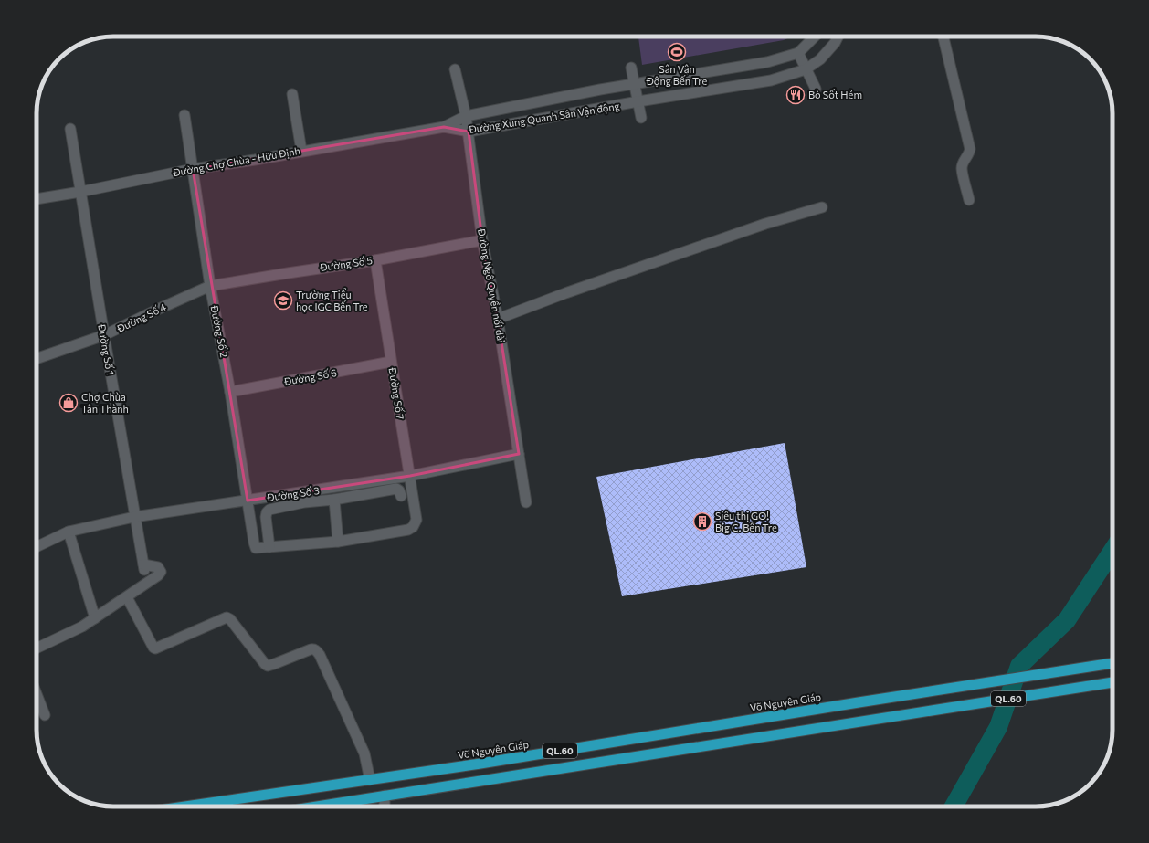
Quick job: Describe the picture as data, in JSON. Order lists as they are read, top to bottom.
{
  "streets": {
    "highway": ["QL.60", "Võ Nguyên Giáp"],
    "street": [
      "Đường Xung Quanh Sân Vận động",
      "Đường Chợ Chùa - Hữu Định",
      "Đường Số 5",
      "Đường Ngô Quyền nối dài",
      "Đường Số 4",
      "Đường Số 2",
      "Đường Số 1",
      "Đường Số 6",
      "Đường Số 7",
      "Đường Số 3"
    ]
  },
  "crossings": [
    ["Đường Xung Quanh Sân Vận động", "Đường Chợ Chùa - Hữu Định"],
    ["Đường Xung Quanh Sân Vận động", "Đường Ngô Quyền nối dài"],
    ["Đường Chợ Chùa - Hữu Định", "Đường Số 2"],
    ["Đường Chợ Chùa - Hữu Định", "Đường Số 1"],
    ["Đường Số 5", "Đường Ngô Quyền nối dài"],
    ["Đường Số 5", "Đường Số 4"],
    ["Đường Số 5", "Đường Số 2"],
    ["Đường Số 5", "Đường Số 7"],
    ["Đường Ngô Quyền nối dài", "Đường Số 3"],
    ["Đường Số 4", "Đường Số 2"],
    ["Đường Số 4", "Đường Số 1"],
    ["Đường Số 2", "Đường Số 6"],
    ["Đường Số 2", "Đường Số 3"],
    ["Đường Số 1", "Đường Số 3"],
    ["Đường Số 6", "Đường Số 7"],
    ["Đường Số 7", "Đường Số 3"]
  ],
  "places": {
    "sports": ["Sân Vận Động Bến Tre"],
    "restaurant": ["Bò Sốt Hẻm"],
    "school or university": ["Trường Tiểu học IGC Bến Tre"],
    "shop": ["Chợ Chùa Tân Thành"],
    "building": ["Siêu thị GO! Big C. Bến Tre"]
  }
}
